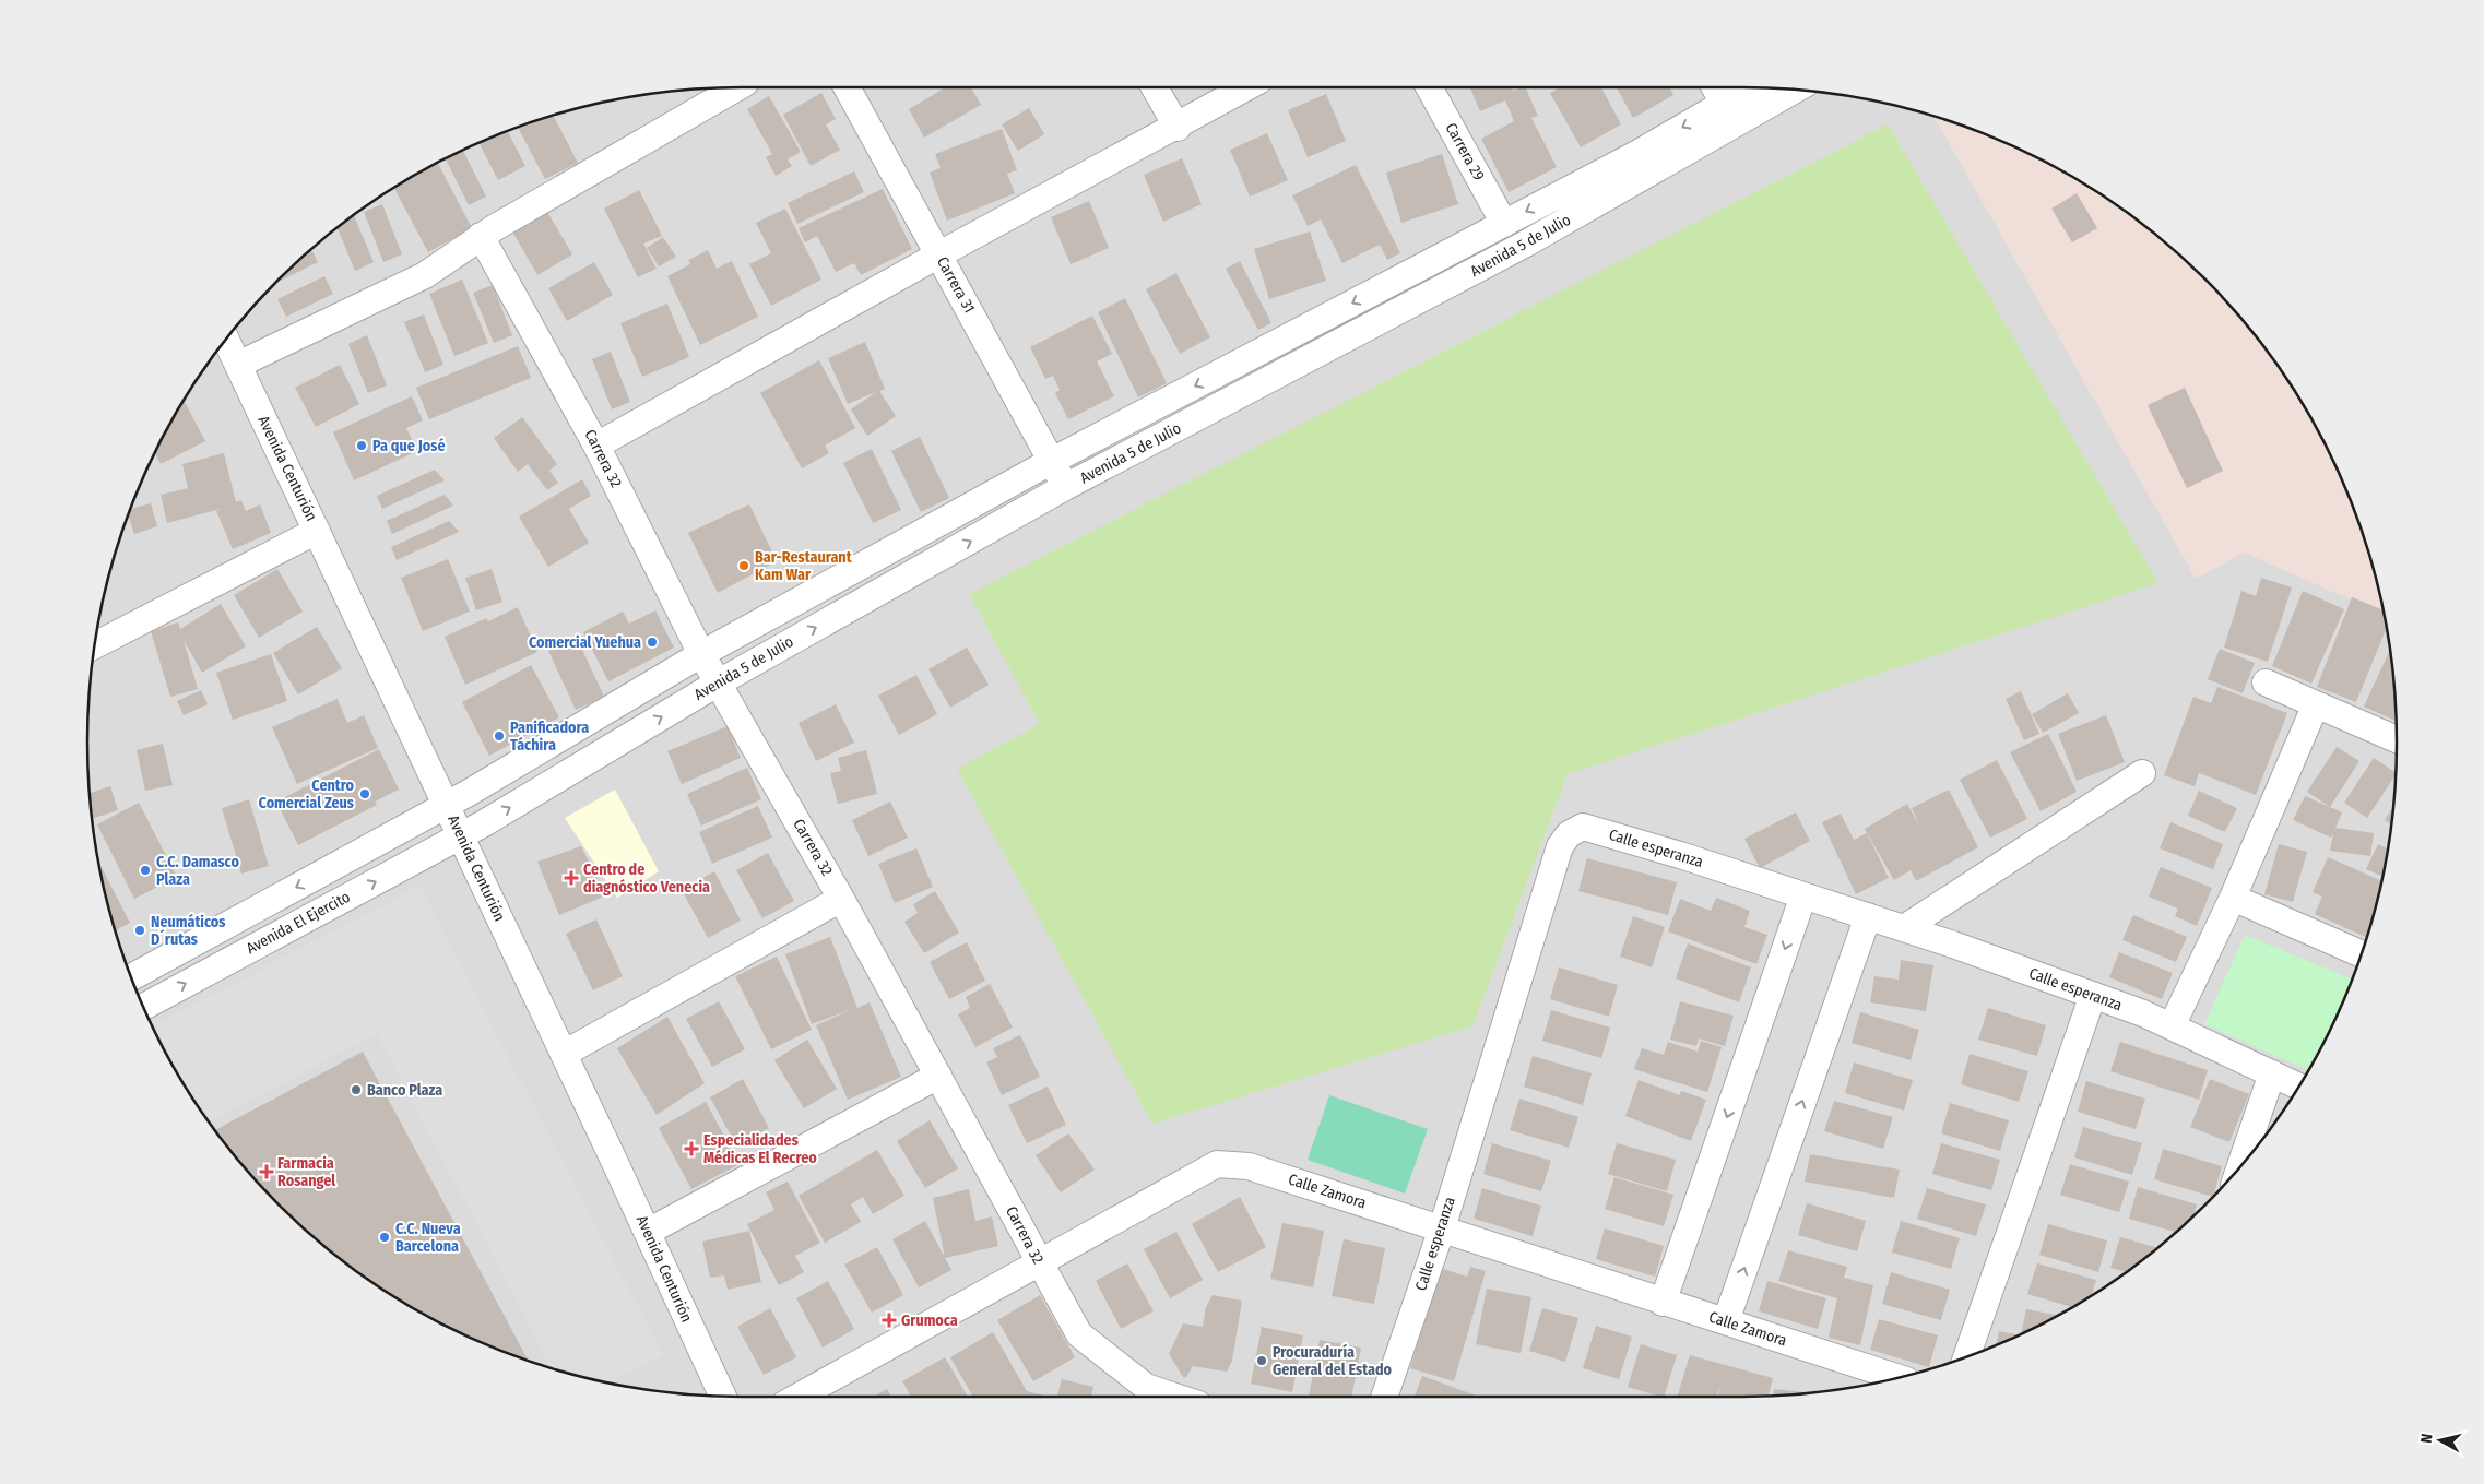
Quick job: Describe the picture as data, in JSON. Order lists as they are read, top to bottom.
{
  "streets": {
    "street": [
      "Carrera 29",
      "Avenida 5 de Julio",
      "Carrera 31",
      "Carrera 32",
      "Avenida Centurión",
      "Calle esperanza",
      "Avenida El Ejercito",
      "Calle Zamora"
    ]
  },
  "crossings": [
    ["Carrera 29", "Avenida 5 de Julio"],
    ["Avenida 5 de Julio", "Carrera 31"],
    ["Avenida 5 de Julio", "Carrera 32"],
    ["Avenida 5 de Julio", "Avenida Centurión"],
    ["Avenida 5 de Julio", "Avenida El Ejercito"],
    ["Carrera 32", "Calle Zamora"],
    ["Avenida Centurión", "Avenida El Ejercito"],
    ["Calle esperanza", "Calle Zamora"]
  ],
  "places": {
    "other": [
      "Pa que José",
      "Bar-Restaurant Kam War",
      "Comercial Yuehua",
      "Panificadora Táchira",
      "Centro Comercial Zeus",
      "C.C. Damasco Plaza",
      "Neumáticos D´rutas",
      "Banco Plaza",
      "C.C. Nueva Barcelona",
      "Procuraduría General del Estado"
    ],
    "health": [
      "Centro de diagnóstico Venecia",
      "Especialidades Médicas El Recreo",
      "Farmacia Rosangel",
      "Grumoca"
    ]
  },
  "north": "left"
}
